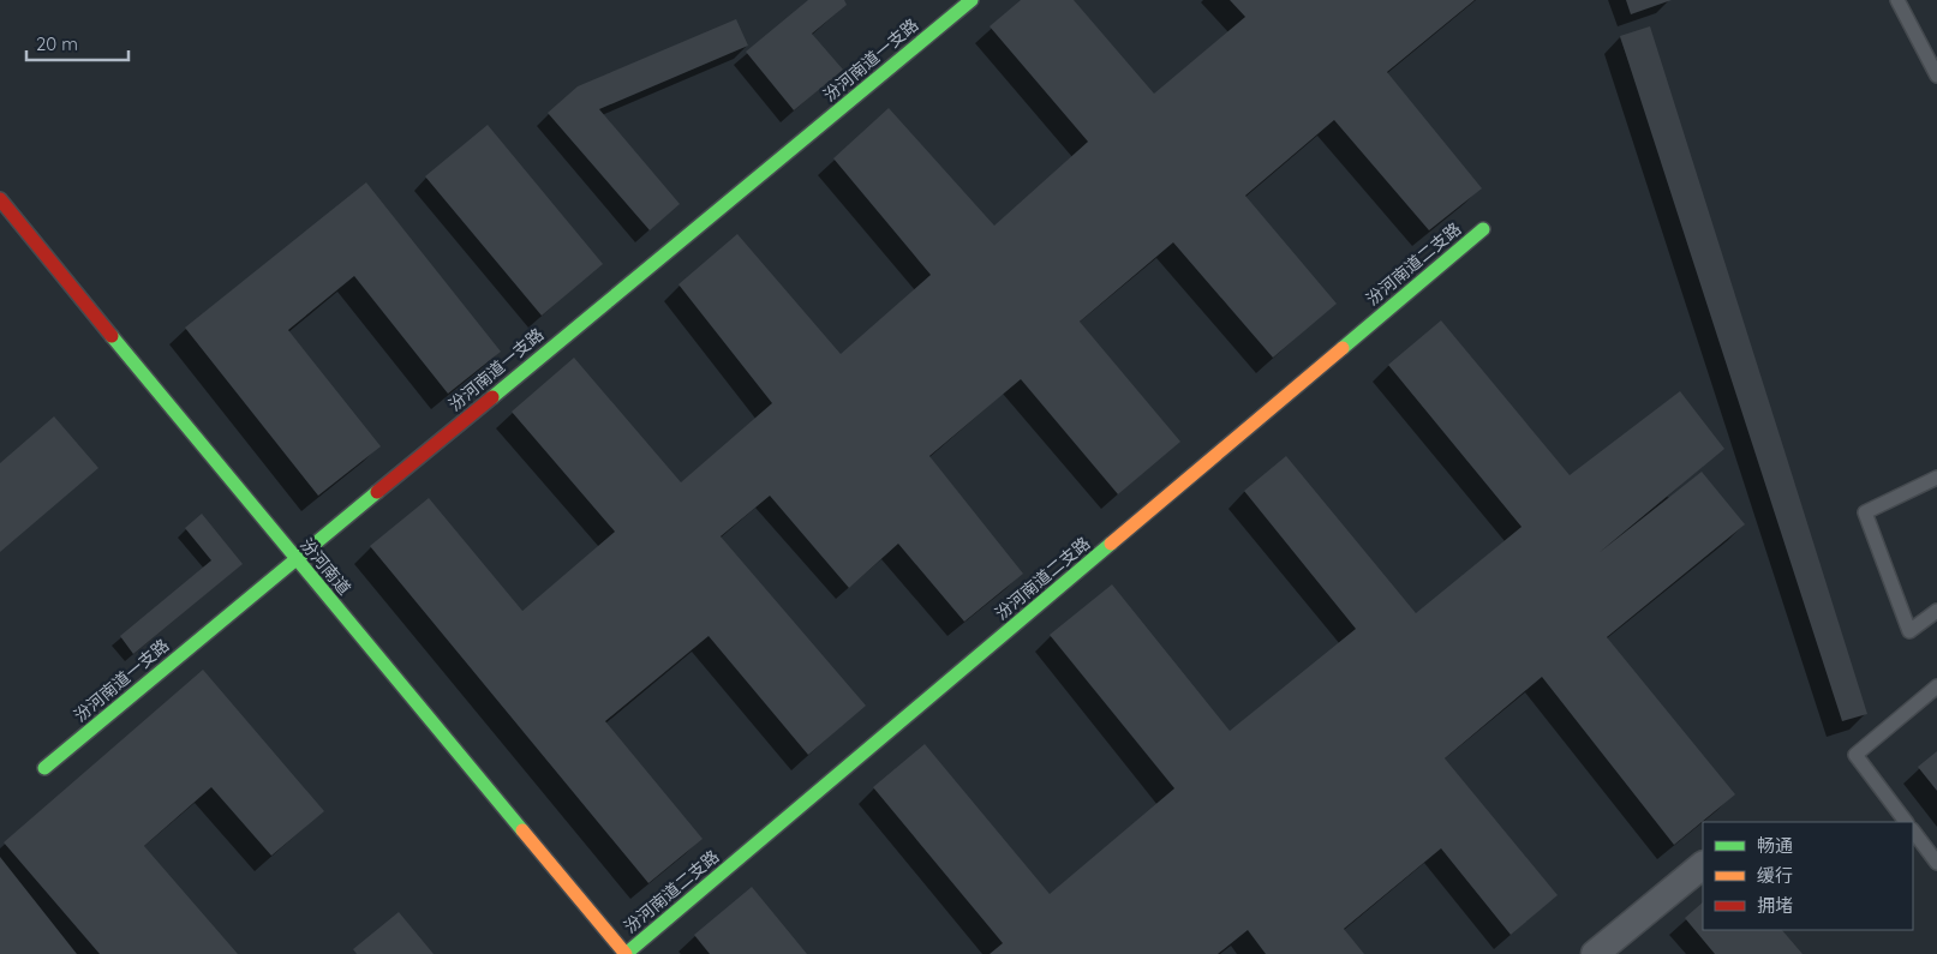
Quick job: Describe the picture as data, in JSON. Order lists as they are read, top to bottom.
{
  "streets": {
    "street": ["汾河南道一支路", "汾河南道二支路", "汾河南道"]
  },
  "crossings": [
    ["汾河南道一支路", "汾河南道"],
    ["汾河南道二支路", "汾河南道"]
  ],
  "legend": ["畅通", "缓行", "拥堵"],
  "scale_bar": "20 m"
}
